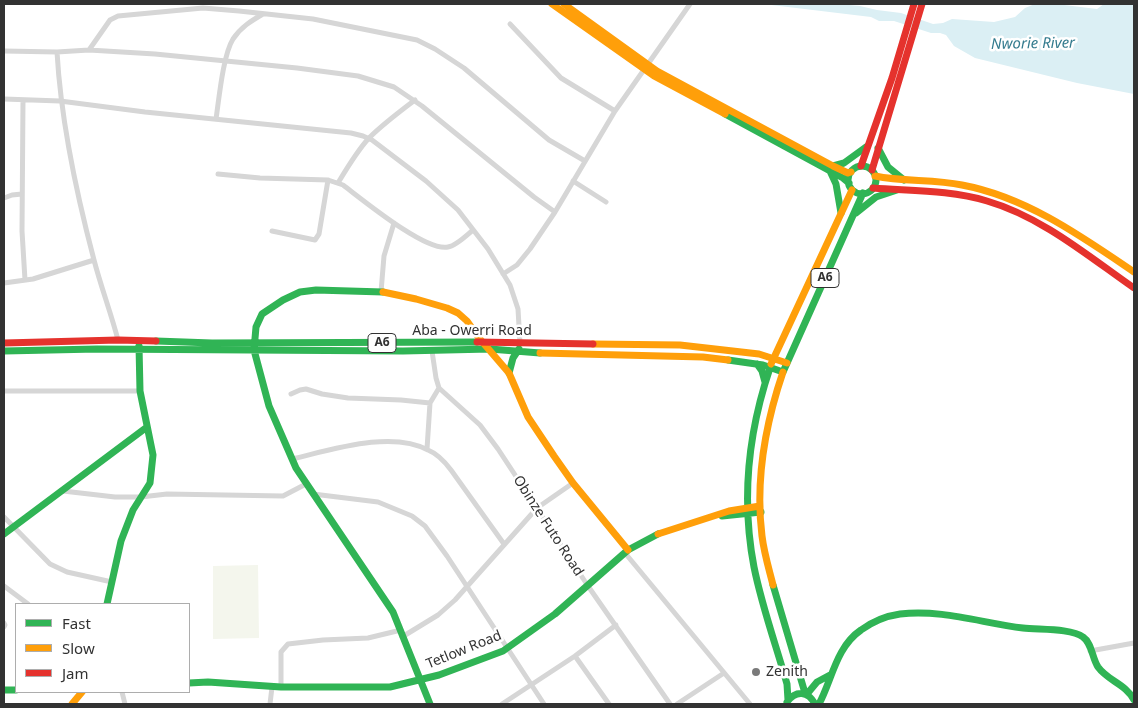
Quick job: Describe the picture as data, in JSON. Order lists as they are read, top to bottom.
{
  "streets": {
    "main road": ["A6", "Aba - Owerri Road", "Tetlow Road"],
    "street": ["Obinze Futo Road"]
  },
  "crossings": [
    ["A6", "Aba - Owerri Road"],
    ["Obinze Futo Road", "Tetlow Road"]
  ],
  "water": ["Nworie River"],
  "places": ["Zenith"],
  "legend": ["Fast", "Slow", "Jam"]
}
